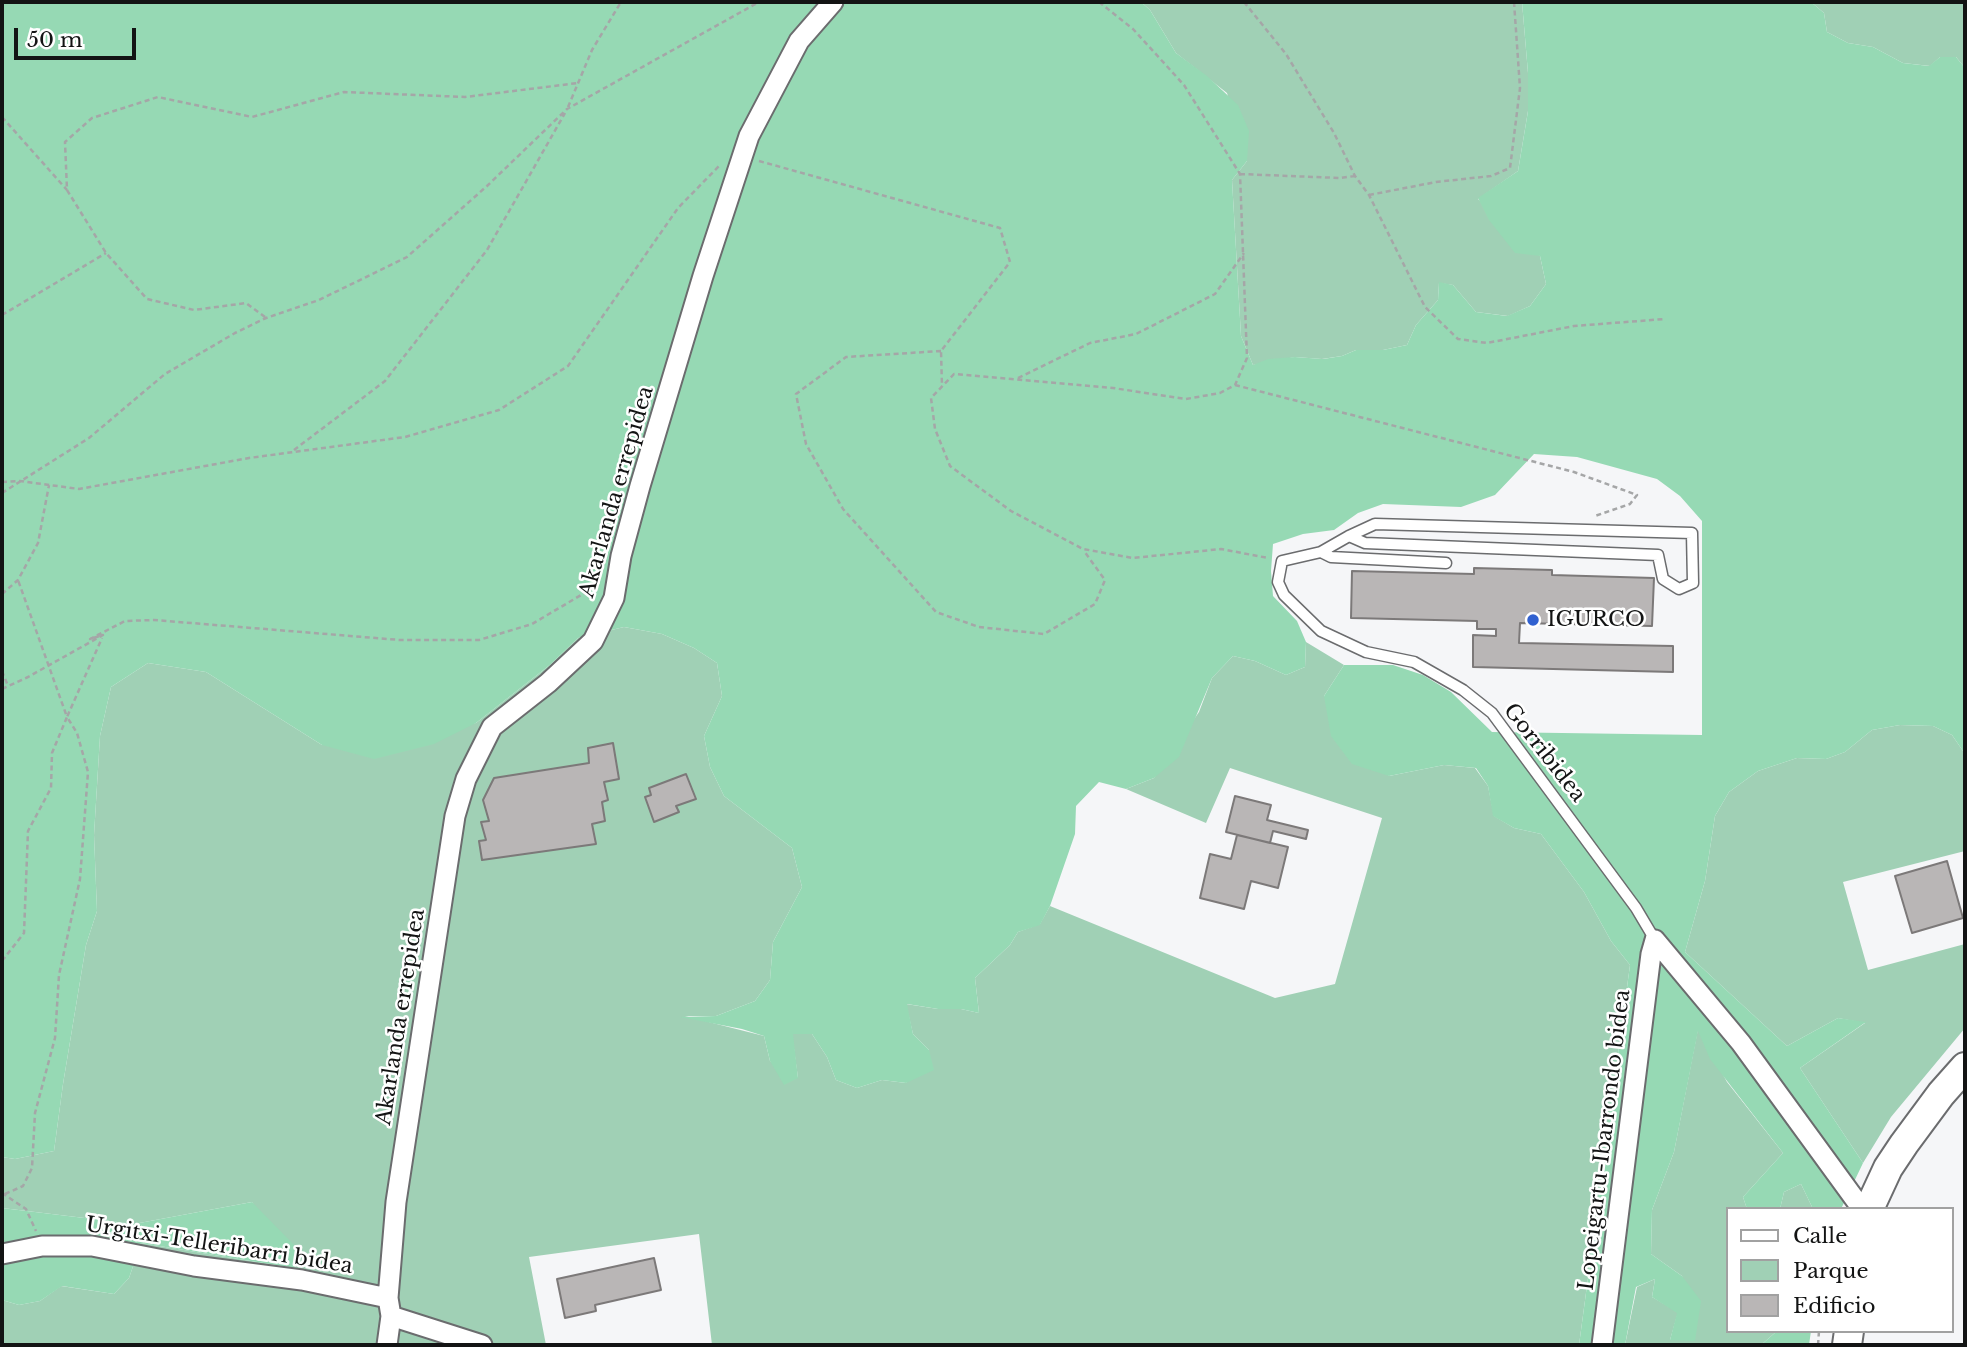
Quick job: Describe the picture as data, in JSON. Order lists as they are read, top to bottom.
{
  "streets": {
    "street": ["Akarlanda errepidea", "Lopeigartu-Ibarrondo bidea", "Urgitxi-Telleribarri bidea"],
    "lane": ["Gorribidea"]
  },
  "crossings": [
    ["Akarlanda errepidea", "Urgitxi-Telleribarri bidea"],
    ["Gorribidea", "Lopeigartu-Ibarrondo bidea"]
  ],
  "places": ["IGURCO"],
  "legend": ["Calle", "Parque", "Edificio"],
  "scale_bar": "50 m"
}
